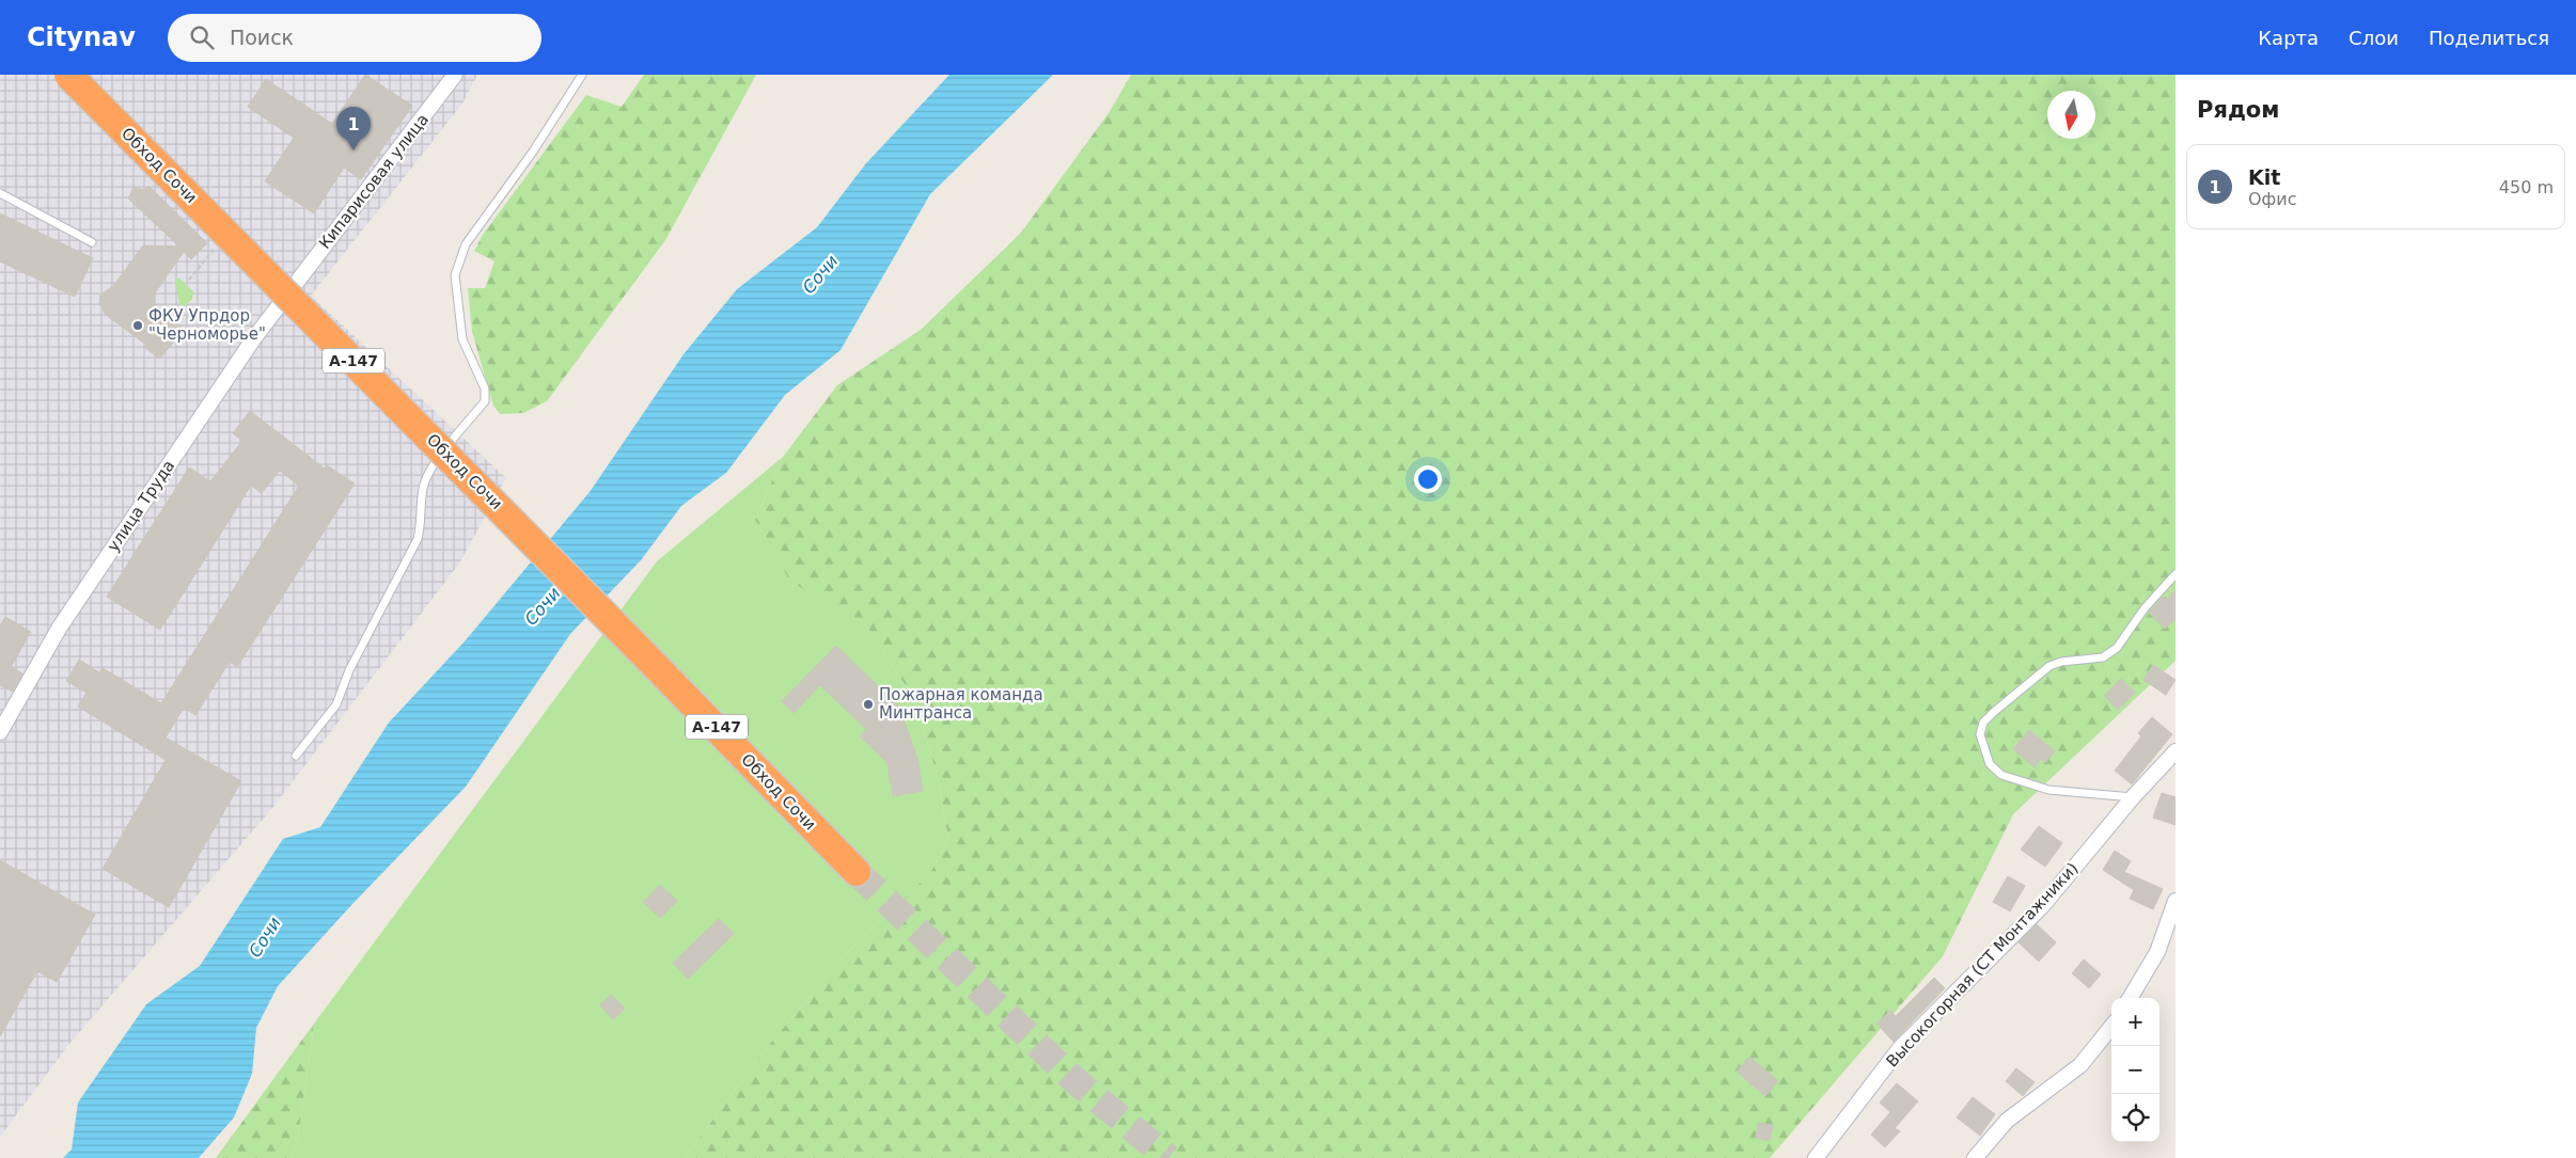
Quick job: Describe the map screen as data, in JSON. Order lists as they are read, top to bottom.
{
  "streets": {
    "highway": ["Обход Сочи", "А-147"],
    "street": ["Кипарисовая улица", "улица Труда", "Высокогорная (СТ Монтажники)"]
  },
  "crossings": [
    ["Кипарисовая улица", "улица Труда"]
  ],
  "water": ["Сочи"],
  "places": ["ФКУ Упрдор \"Черноморье\"", "Пожарная команда Минтранса"],
  "north": "bottom",
  "page": {
    "header": "Citynav",
    "search": "Поиск",
    "nav": ["Карта", "Слои", "Поделиться"],
    "heading": "Рядом",
    "pins": "1",
    "list": [
      {
        "mark": "1",
        "name": "Kit",
        "note": "Офис",
        "value": "450 m"
      }
    ],
    "map_buttons": ["+", "−"]
  }
}
